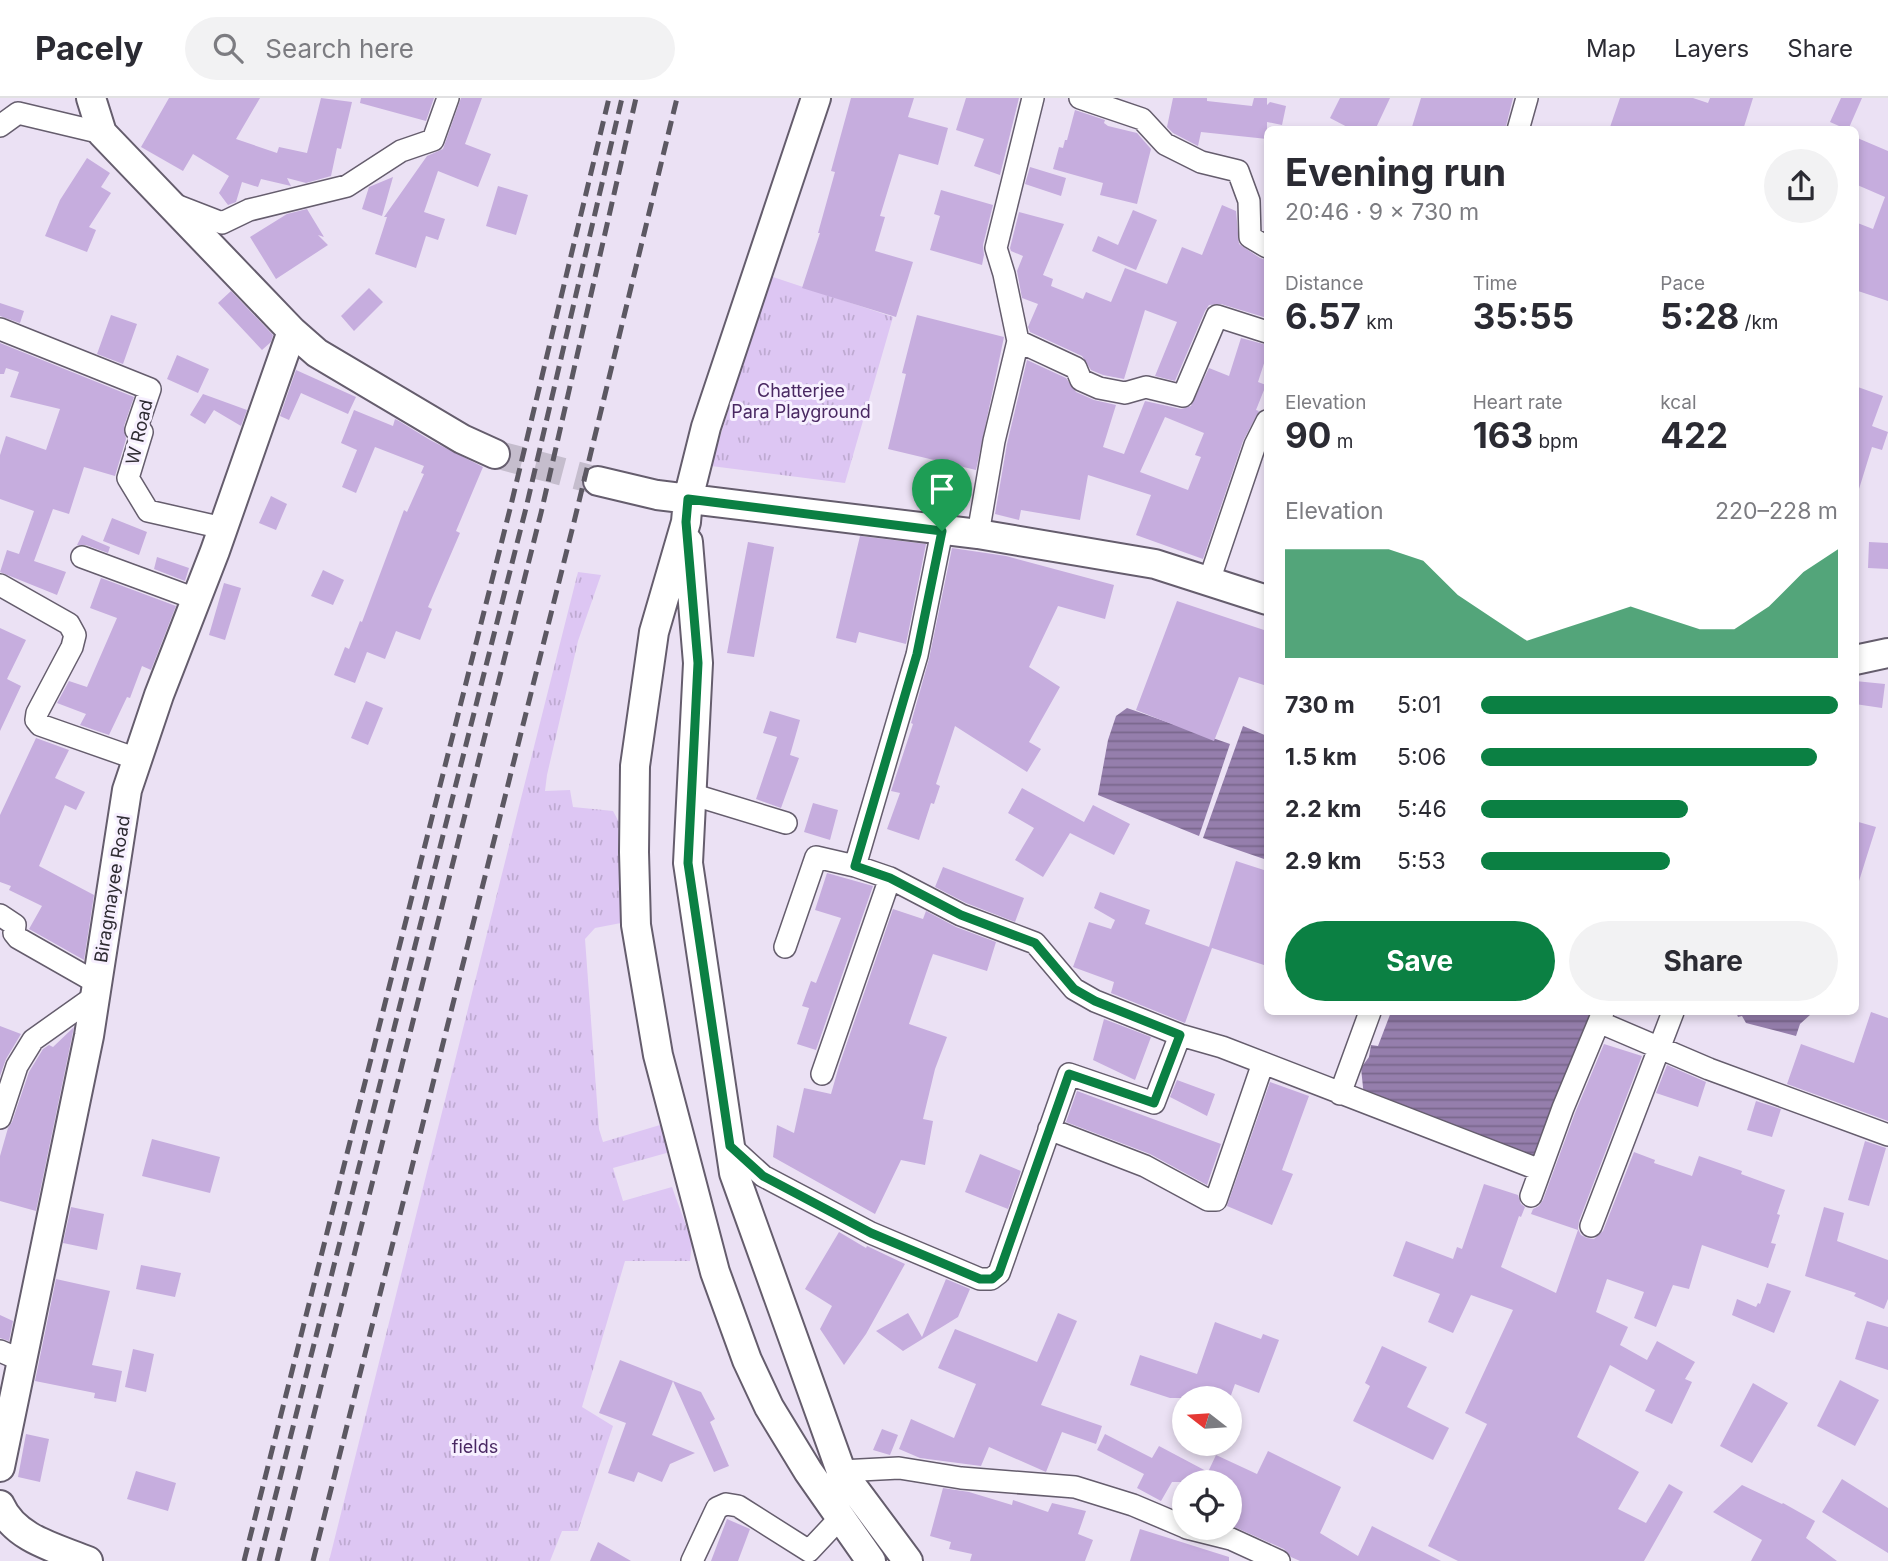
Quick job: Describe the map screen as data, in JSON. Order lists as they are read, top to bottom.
{
  "streets": {
    "main road": ["Biragmayee Road"],
    "street": ["W Road"]
  },
  "crossings": [
    ["W Road", "Biragmayee Road"]
  ],
  "parks": ["Chatterjee Para Playground", "fields"],
  "north": "left",
  "page": {
    "header": "Pacely",
    "search": "Search here",
    "nav": ["Map", "Layers", "Share"],
    "heading": ["Evening run", "20:46 · 9 × 730 m"],
    "stats": [
      ["Distance", "6.57 km"],
      ["Time", "35:55"],
      ["Pace", "5:28 /km"],
      ["Elevation", "90 m"],
      ["Heart rate", "163 bpm"],
      ["kcal", "422"]
    ],
    "chart": ["Elevation", "220–228 m"],
    "list": [
      {
        "name": "730 m",
        "note": "5:01"
      },
      {
        "name": "1.5 km",
        "note": "5:06"
      },
      {
        "name": "2.2 km",
        "note": "5:46"
      },
      {
        "name": "2.9 km",
        "note": "5:53"
      }
    ],
    "buttons": ["Save", "Share"]
  }
}
